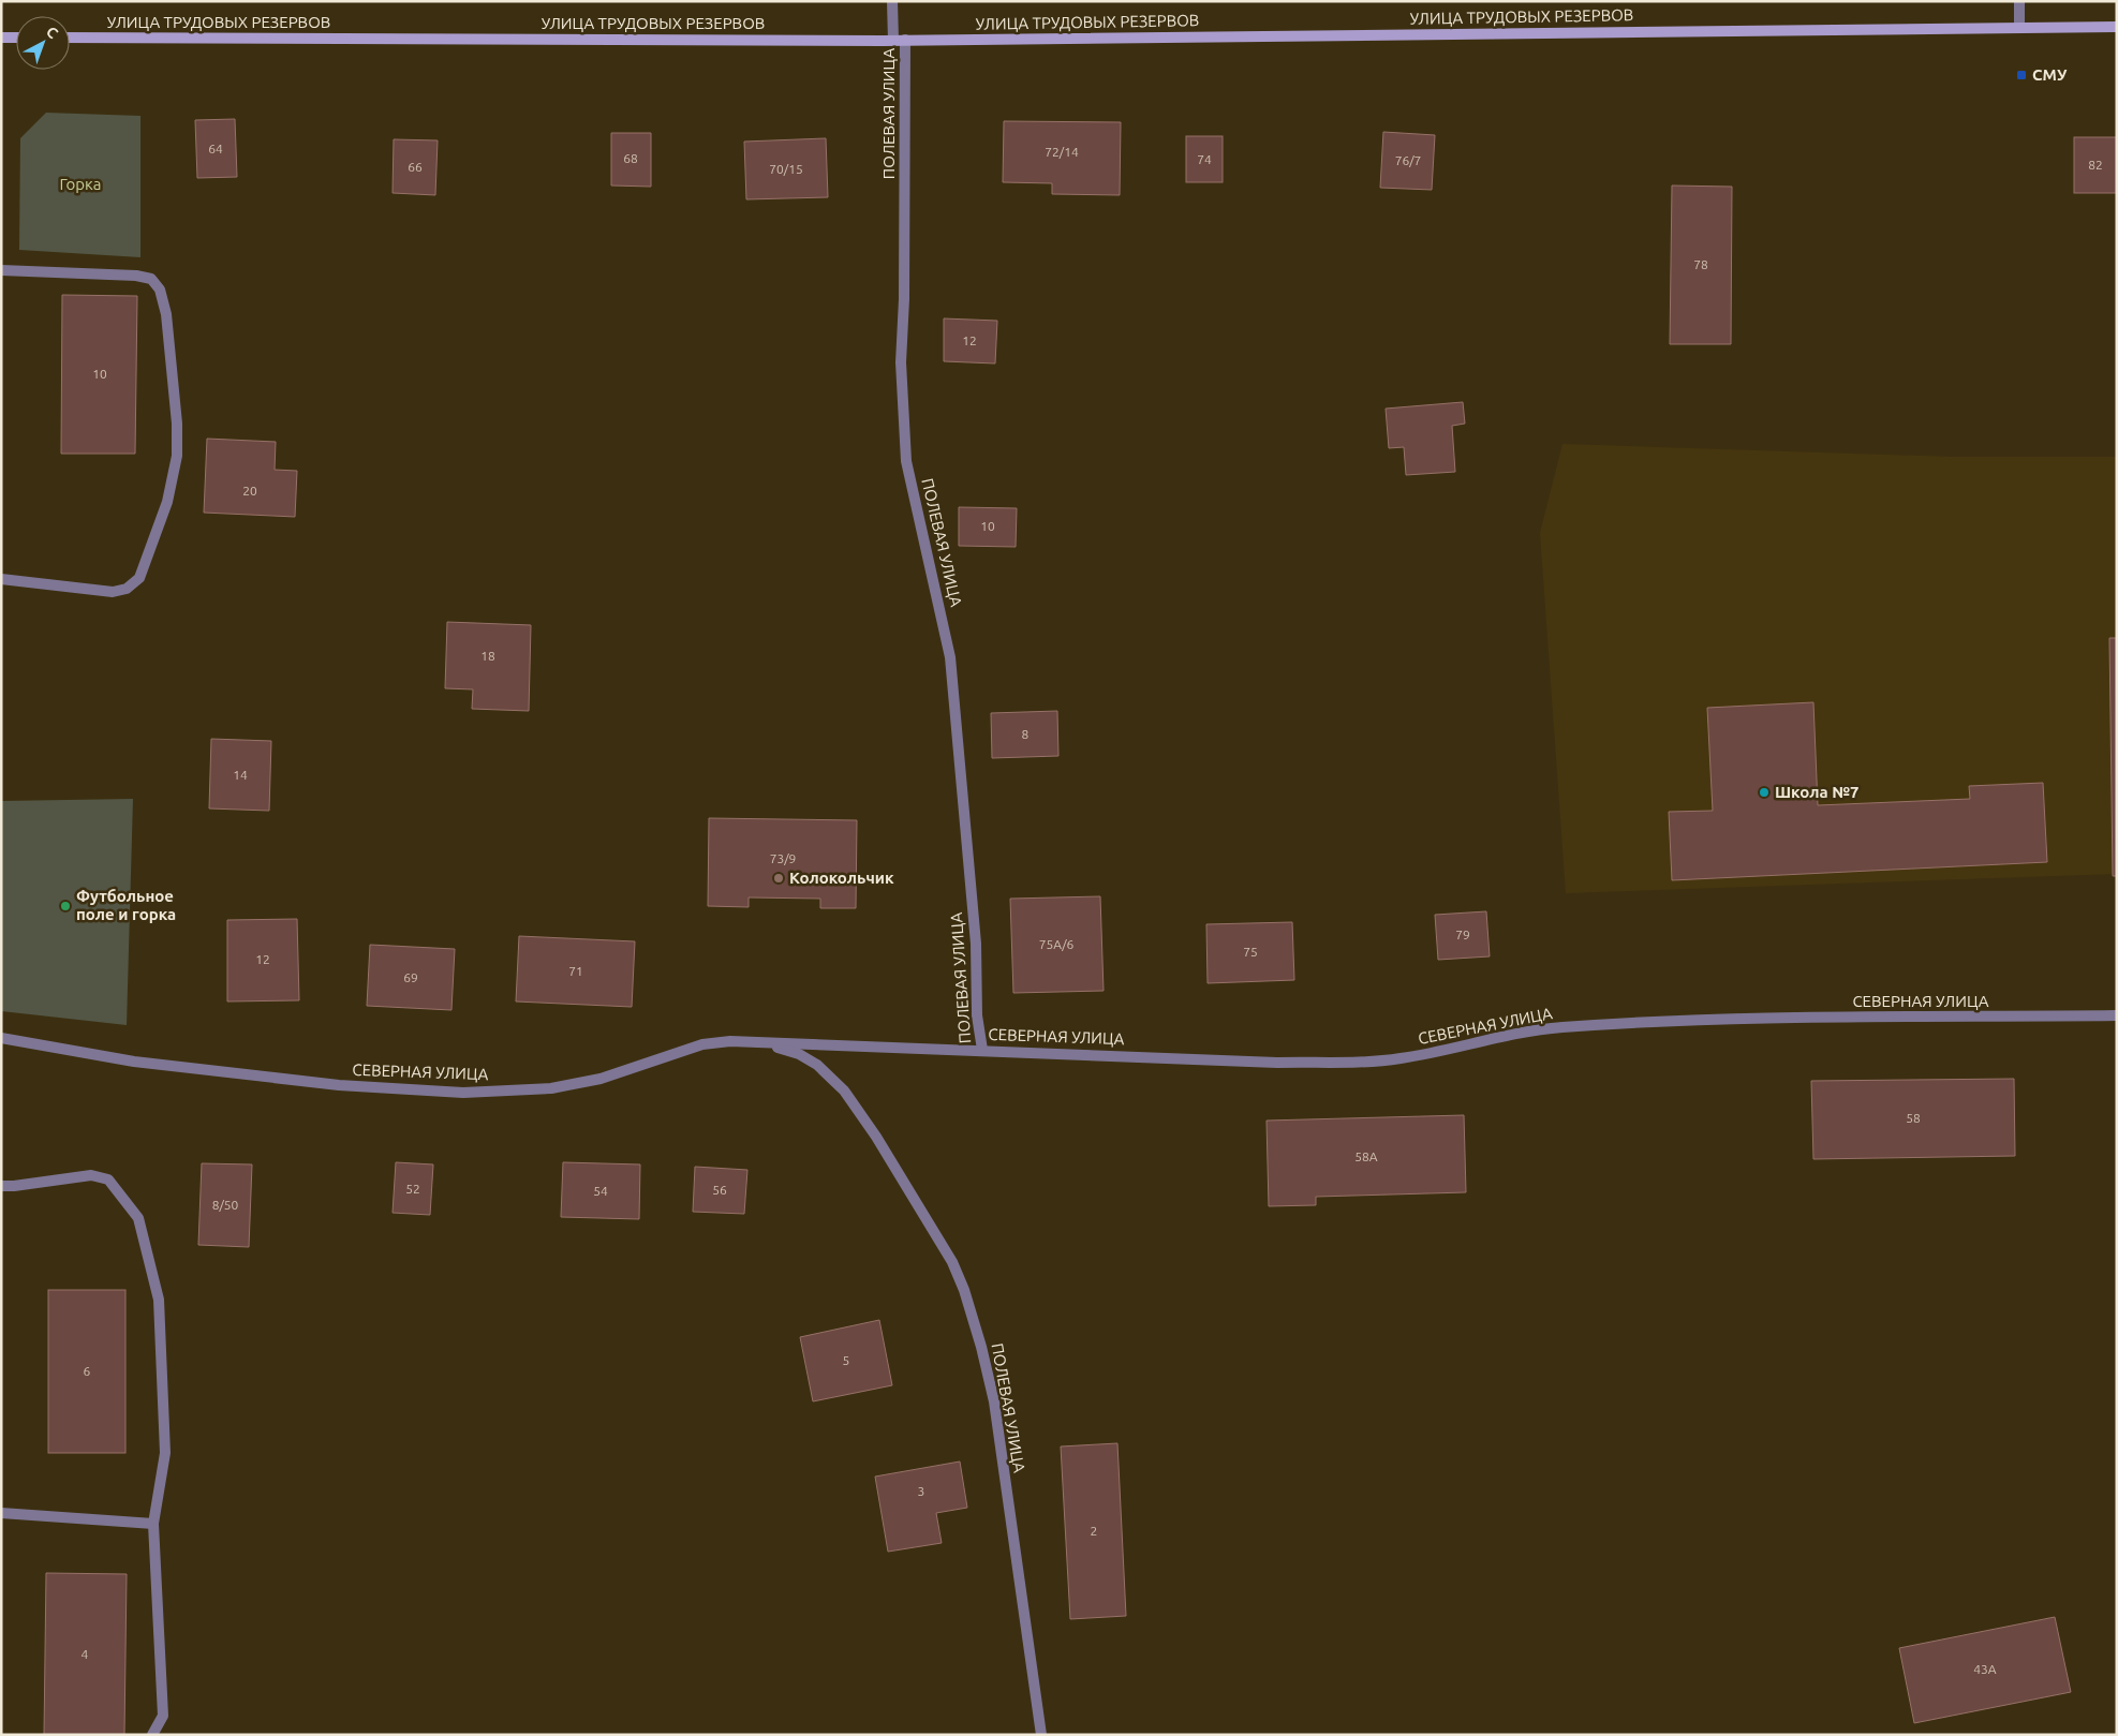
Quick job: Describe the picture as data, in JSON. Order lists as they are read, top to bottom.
{
  "streets": {
    "main road": ["УЛИЦА ТРУДОВЫХ РЕЗЕРВОВ"],
    "street": ["ПОЛЕВАЯ УЛИЦА", "СЕВЕРНАЯ УЛИЦА"]
  },
  "crossings": [
    ["УЛИЦА ТРУДОВЫХ РЕЗЕРВОВ", "ПОЛЕВАЯ УЛИЦА"],
    ["ПОЛЕВАЯ УЛИЦА", "СЕВЕРНАЯ УЛИЦА"]
  ],
  "parks": ["Горка"],
  "places": {
    "transit": ["СМУ"],
    "other": ["Школа №7", "Колокольчик", "Футбольное поле и горка"]
  },
  "house_numbers": [
    "64",
    "72/14",
    "68",
    "74",
    "76/7",
    "82",
    "66",
    "70/15",
    "78",
    "12",
    "10",
    "20",
    "10",
    "18",
    "8",
    "14",
    "73/9",
    "79",
    "75А/6",
    "75",
    "12",
    "71",
    "69",
    "58",
    "58А",
    "52",
    "56",
    "54",
    "8/50",
    "5",
    "6",
    "3",
    "2",
    "4",
    "43А"
  ],
  "north": "top right"
}
